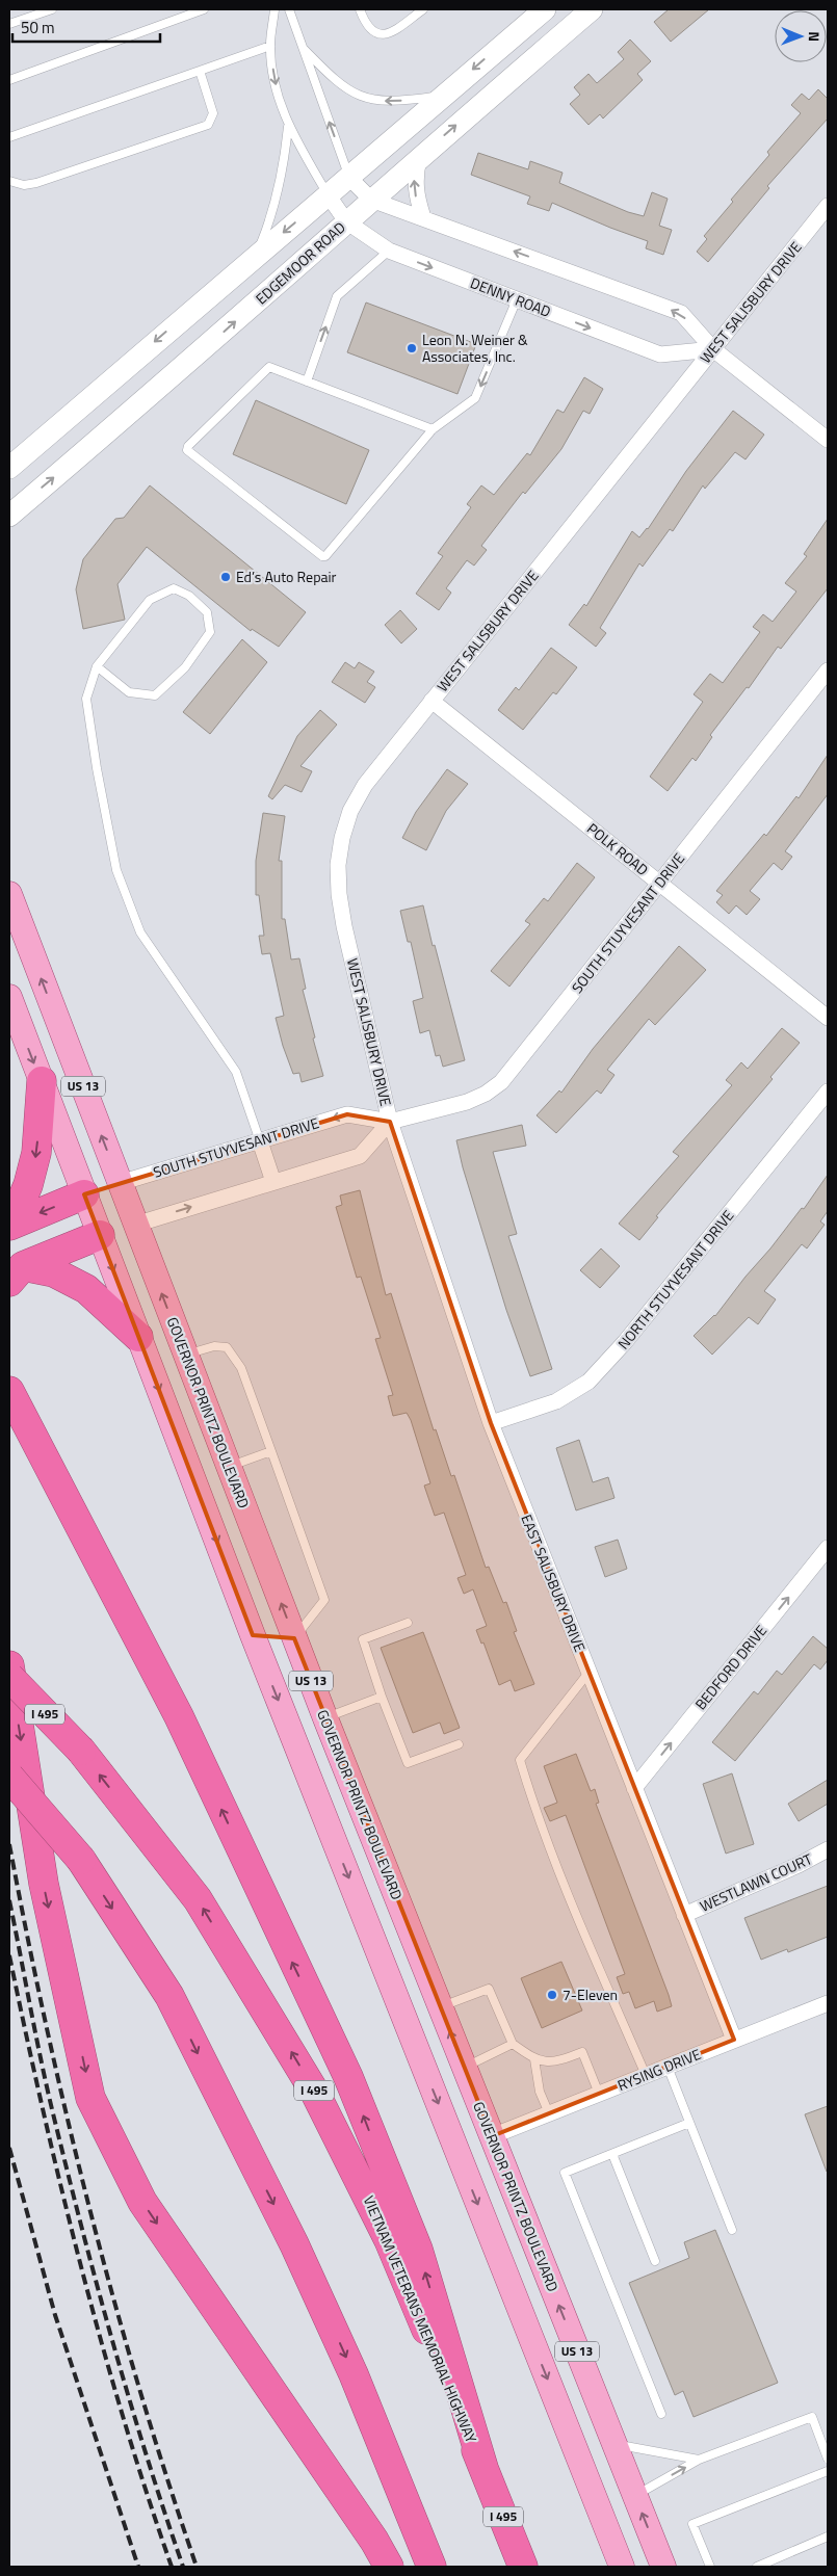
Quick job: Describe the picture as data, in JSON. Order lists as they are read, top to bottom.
{
  "streets": {
    "highway": ["I 495", "VIETNAM VETERANS MEMORIAL HIGHWAY"],
    "main road": [
      "EDGEMOOR ROAD",
      "SOUTH STUYVESANT DRIVE",
      "US 13",
      "GOVERNOR PRINTZ BOULEVARD"
    ],
    "street": [
      "DENNY ROAD",
      "WEST SALISBURY DRIVE",
      "POLK ROAD",
      "NORTH STUYVESANT DRIVE",
      "EAST SALISBURY DRIVE",
      "BEDFORD DRIVE",
      "WESTLAWN COURT",
      "RYSING DRIVE"
    ]
  },
  "crossings": [
    ["EDGEMOOR ROAD", "DENNY ROAD"],
    ["DENNY ROAD", "WEST SALISBURY DRIVE"],
    ["WEST SALISBURY DRIVE", "POLK ROAD"],
    ["WEST SALISBURY DRIVE", "SOUTH STUYVESANT DRIVE"],
    ["WEST SALISBURY DRIVE", "EAST SALISBURY DRIVE"],
    ["POLK ROAD", "SOUTH STUYVESANT DRIVE"],
    ["SOUTH STUYVESANT DRIVE", "US 13"],
    ["SOUTH STUYVESANT DRIVE", "GOVERNOR PRINTZ BOULEVARD"],
    ["SOUTH STUYVESANT DRIVE", "EAST SALISBURY DRIVE"],
    ["NORTH STUYVESANT DRIVE", "EAST SALISBURY DRIVE"],
    ["GOVERNOR PRINTZ BOULEVARD", "RYSING DRIVE"],
    ["EAST SALISBURY DRIVE", "BEDFORD DRIVE"],
    ["EAST SALISBURY DRIVE", "WESTLAWN COURT"],
    ["EAST SALISBURY DRIVE", "RYSING DRIVE"]
  ],
  "one_way": ["BEDFORD DRIVE"],
  "places": ["Leon N. Weiner & Associates, Inc.", "Ed’s Auto Repair", "7-Eleven"],
  "scale_bar": "50 m",
  "north": "right"
}
